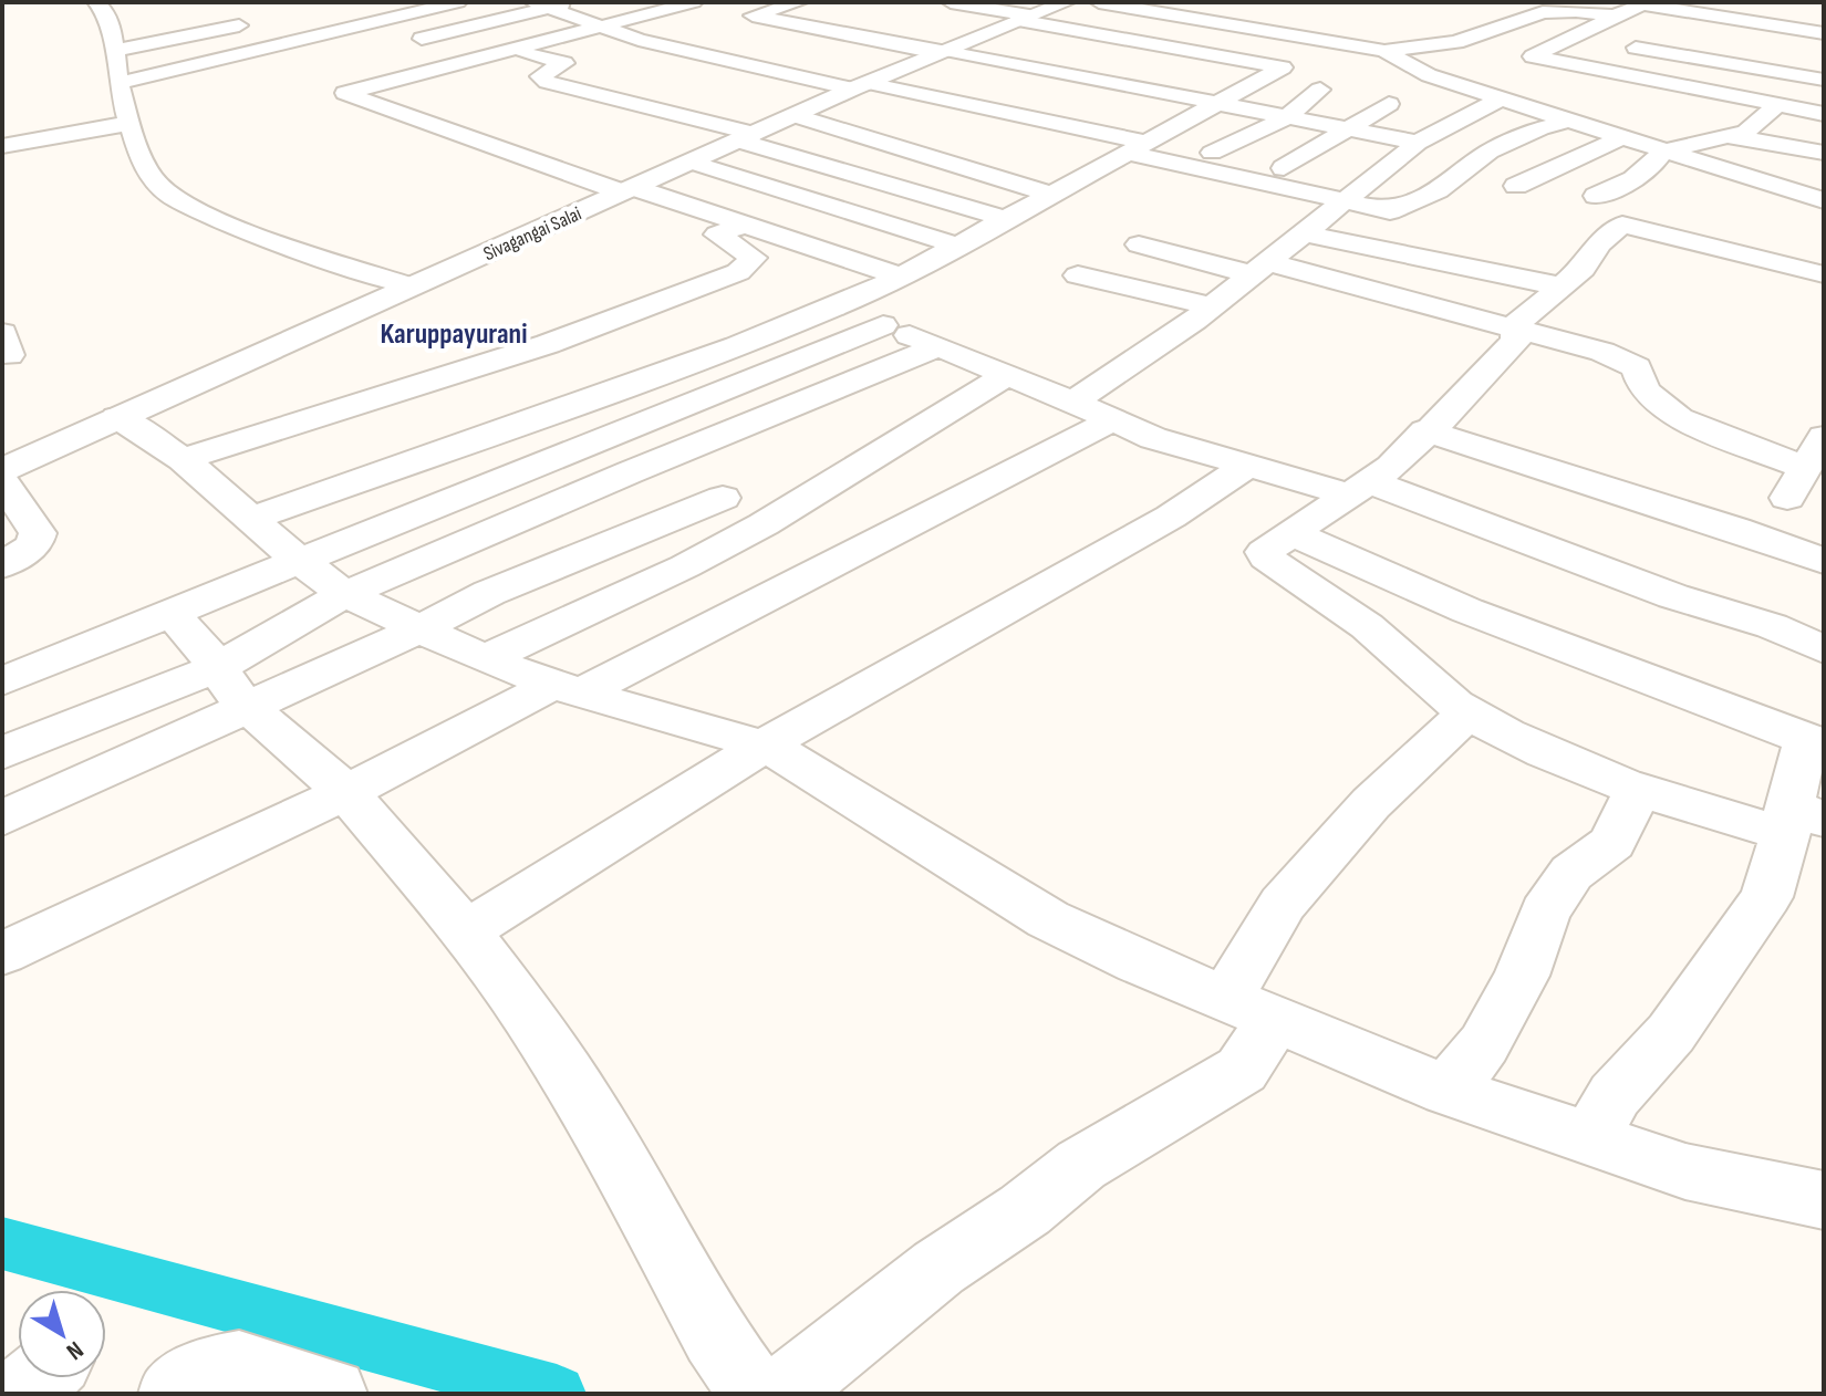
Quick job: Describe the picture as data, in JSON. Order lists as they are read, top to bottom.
{
  "streets": {
    "main road": ["Sivagangai Salai"]
  },
  "districts": ["Karuppayurani"],
  "north": "bottom right"
}
